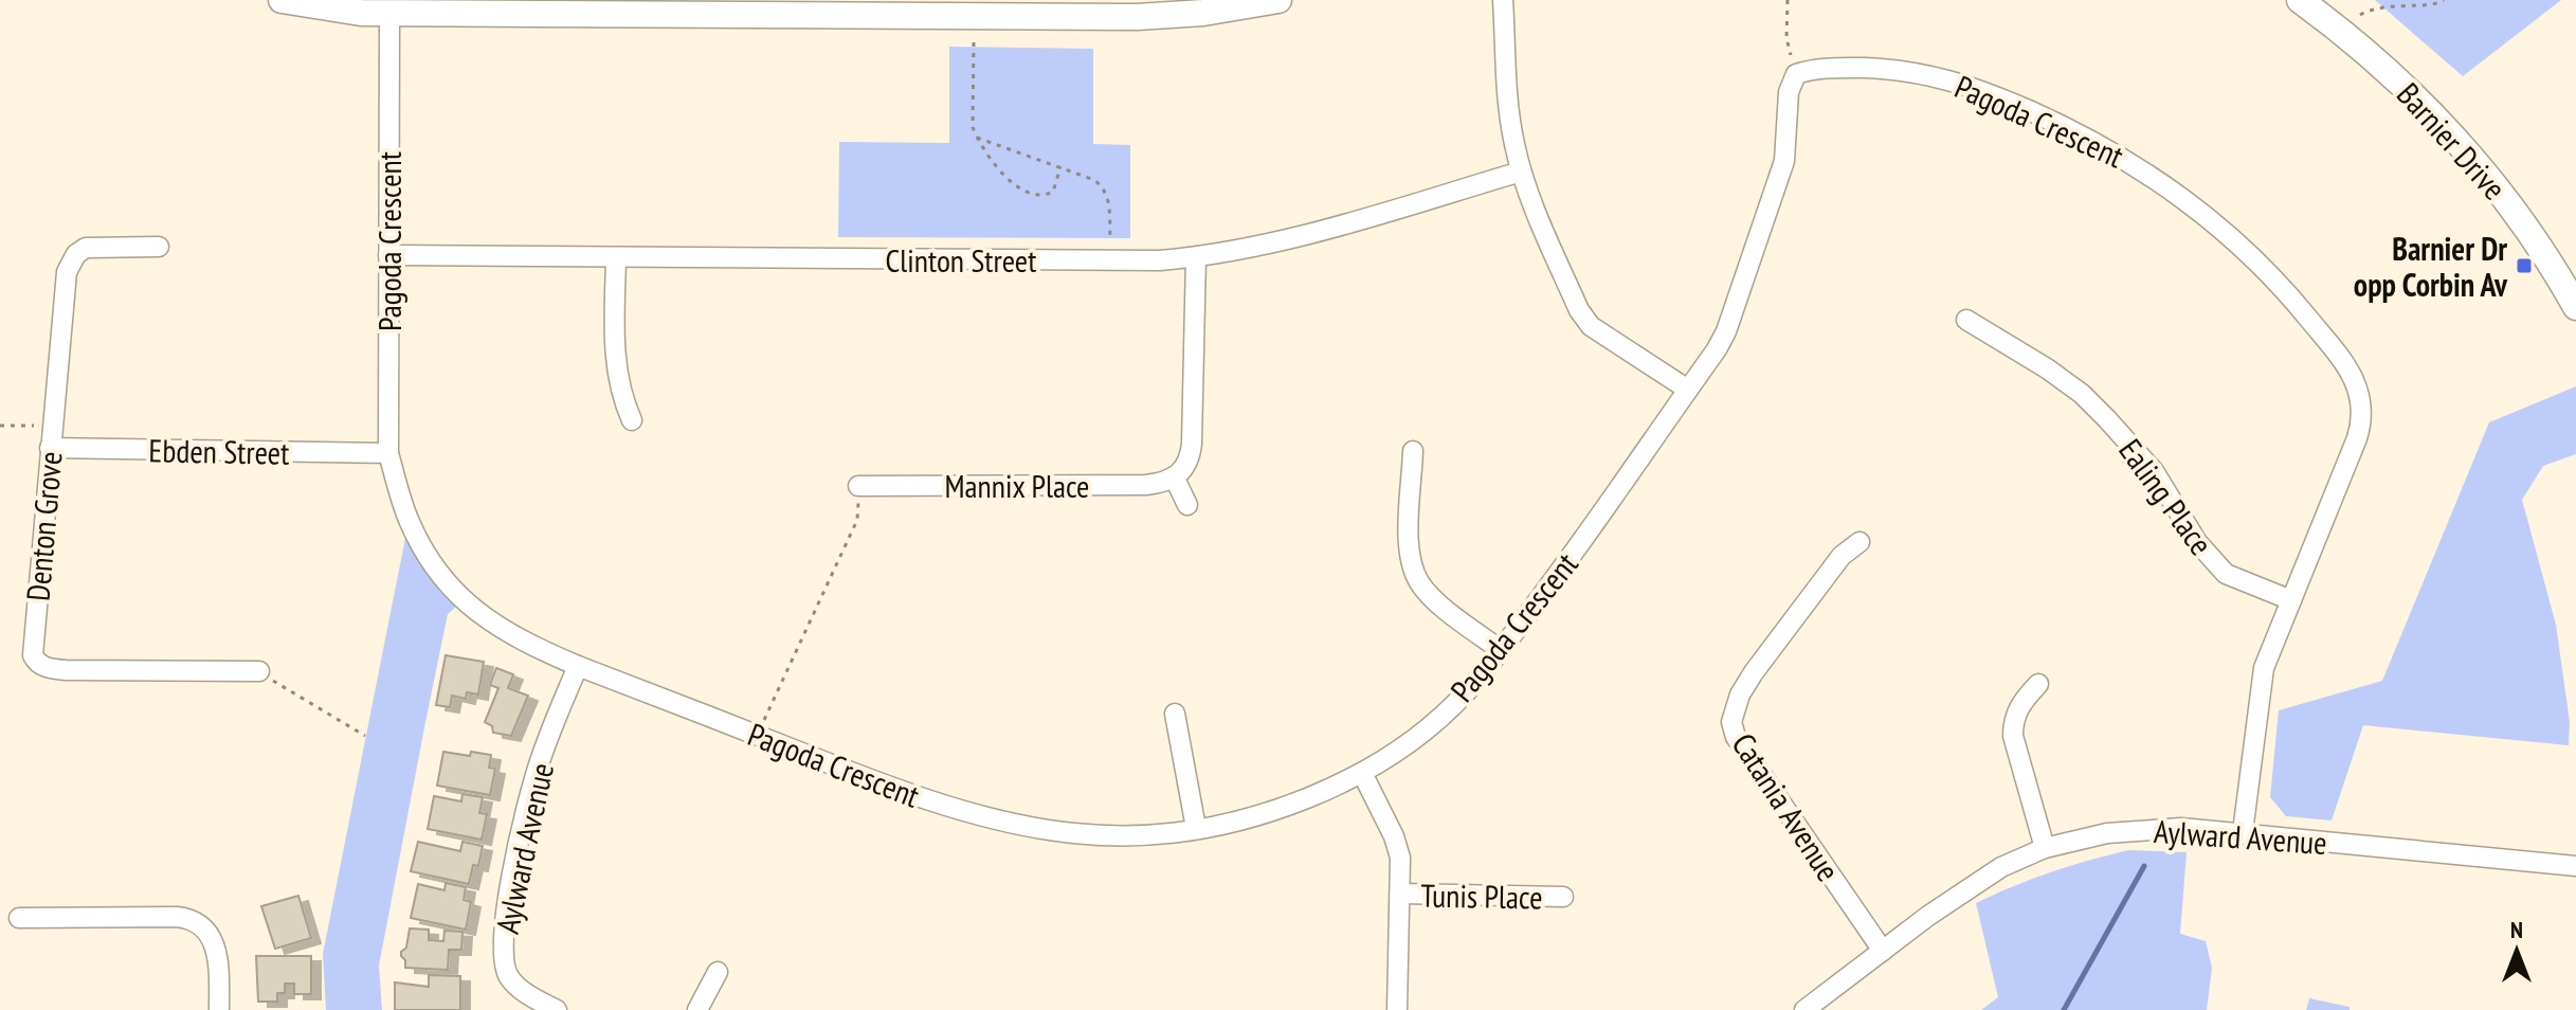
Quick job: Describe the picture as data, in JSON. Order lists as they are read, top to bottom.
{
  "streets": {
    "street": [
      "Pagoda Crescent",
      "Barnier Drive",
      "Clinton Street",
      "Ebden Street",
      "Mannix Place",
      "Ealing Place",
      "Denton Grove",
      "Catania Avenue",
      "Aylward Avenue",
      "Tunis Place"
    ]
  },
  "crossings": [
    ["Pagoda Crescent", "Clinton Street"],
    ["Pagoda Crescent", "Ebden Street"],
    ["Pagoda Crescent", "Ealing Place"],
    ["Pagoda Crescent", "Aylward Avenue"],
    ["Ebden Street", "Denton Grove"],
    ["Catania Avenue", "Aylward Avenue"]
  ],
  "places": {
    "transit": ["Barnier Dr opp Corbin Av"]
  },
  "north": "top"
}
